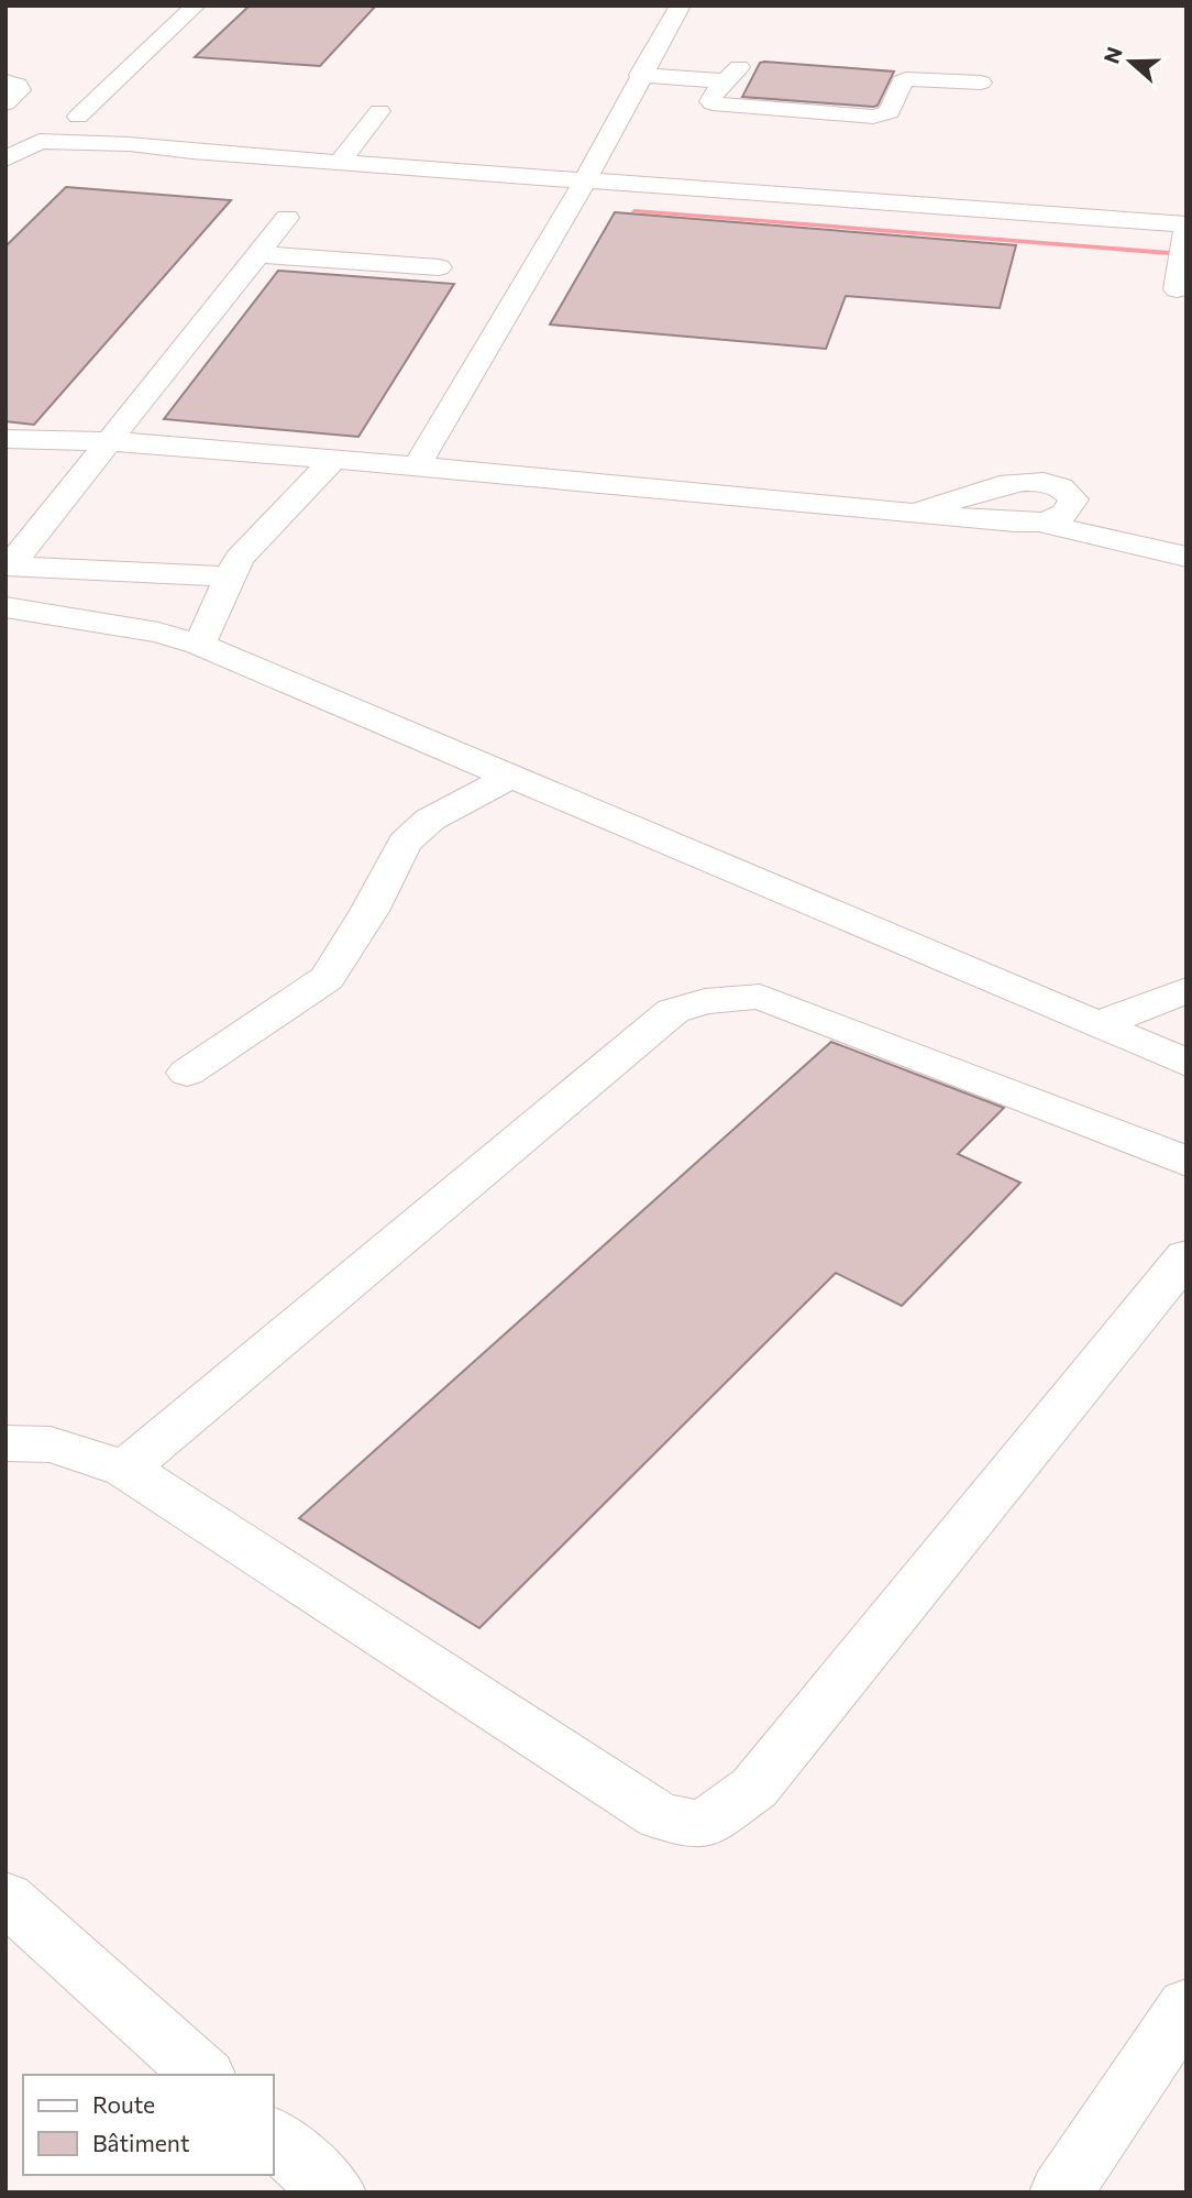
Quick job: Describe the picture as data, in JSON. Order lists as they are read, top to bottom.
{
  "legend": ["Route", "Bâtiment"],
  "north": "left"
}
